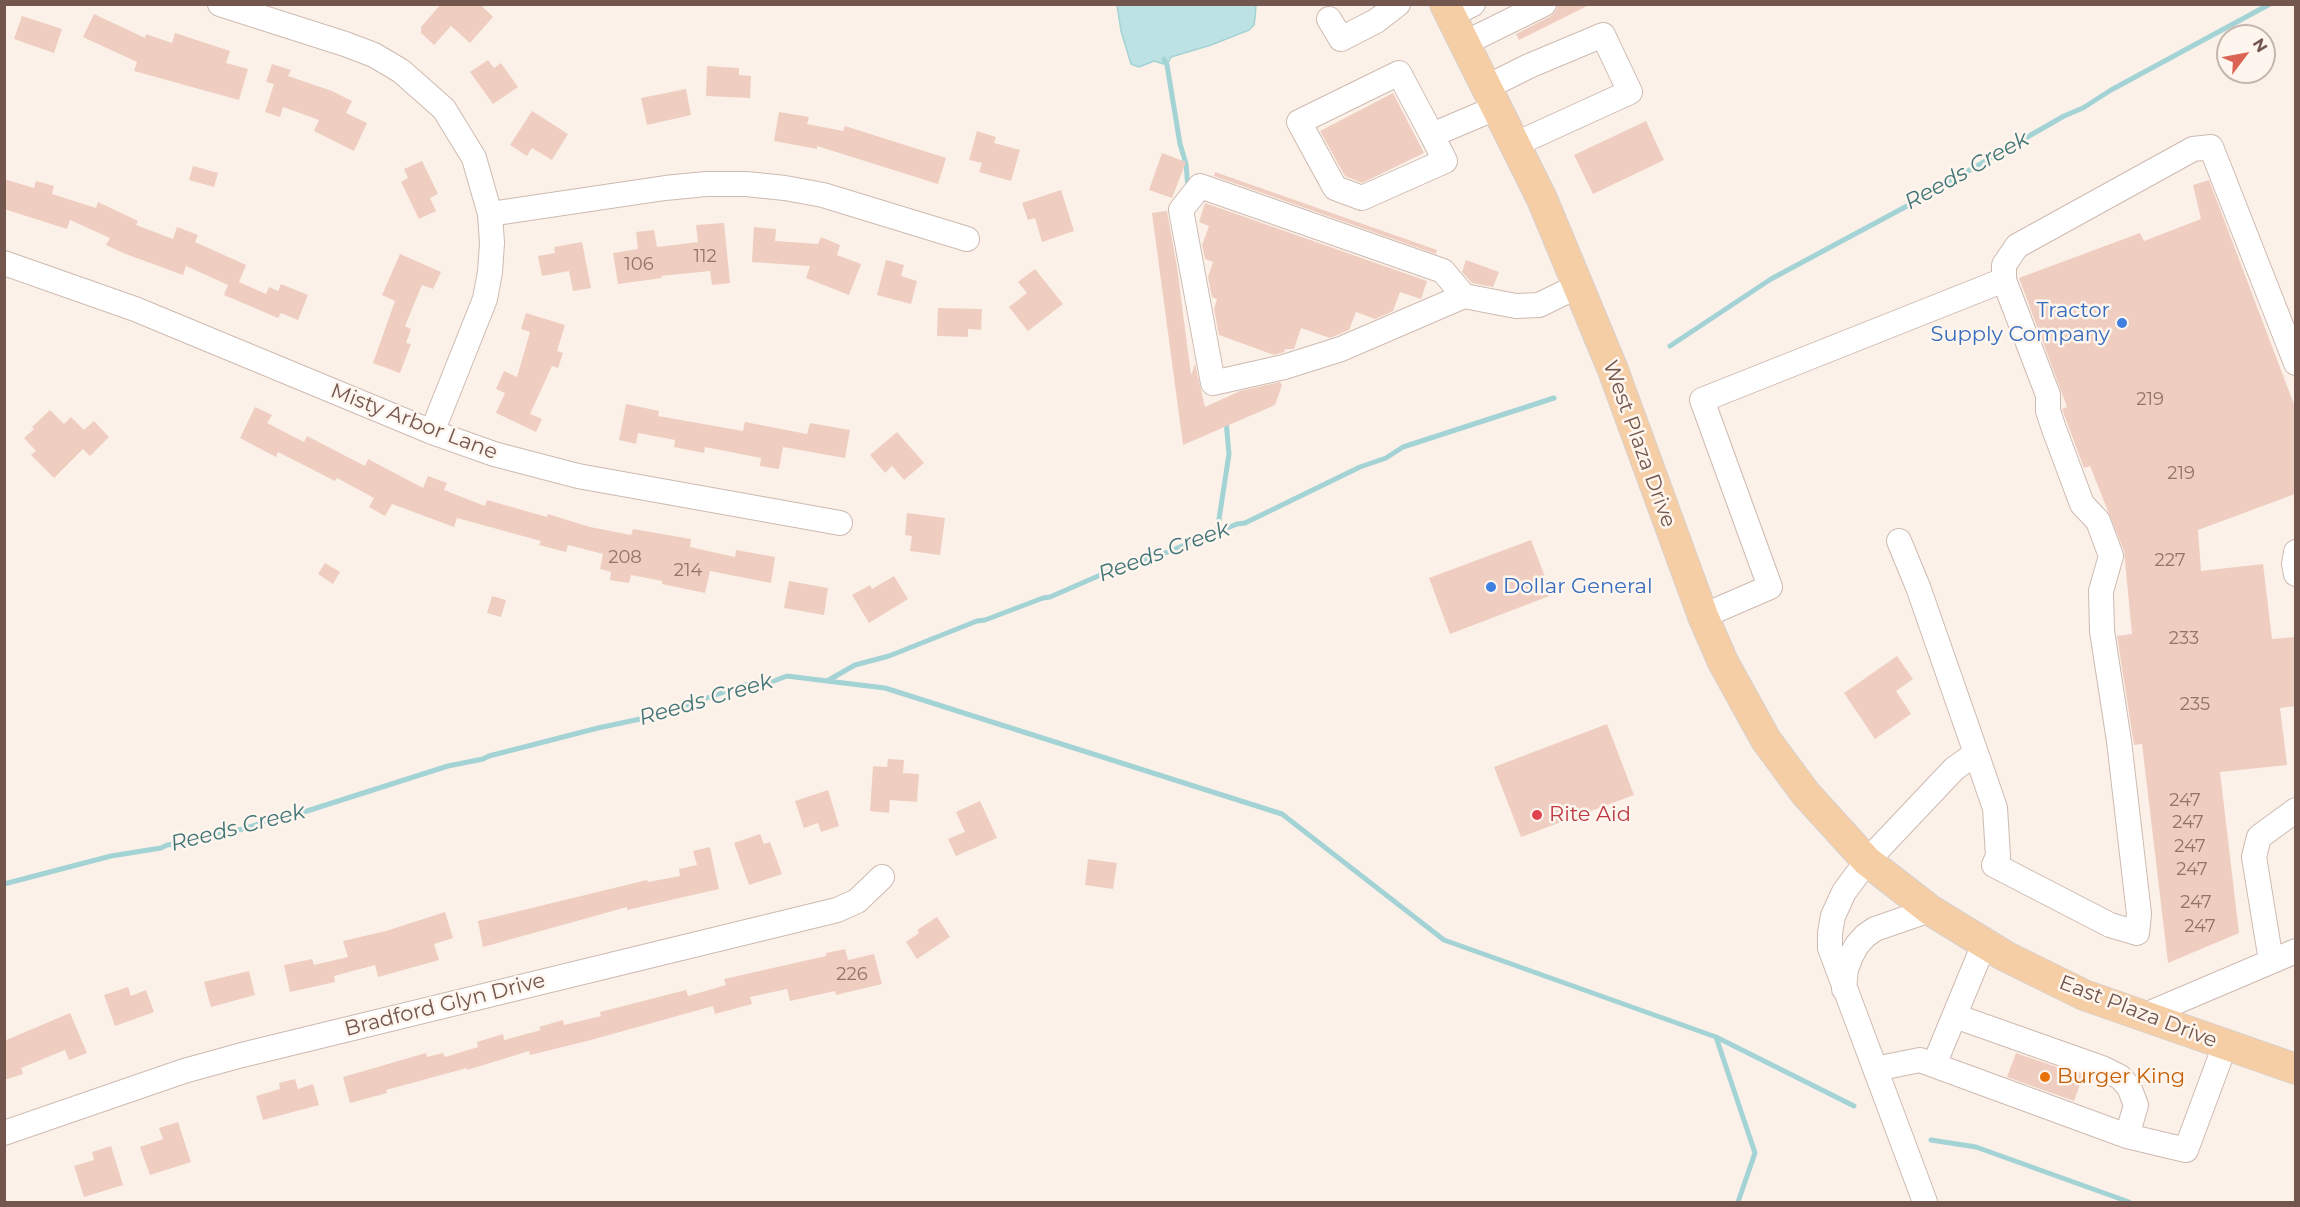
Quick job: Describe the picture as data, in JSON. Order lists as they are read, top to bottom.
{
  "streets": {
    "main road": ["West Plaza Drive", "East Plaza Drive"],
    "street": ["Misty Arbor Lane", "Bradford Glyn Drive"]
  },
  "crossings": [
    ["West Plaza Drive", "East Plaza Drive"]
  ],
  "water": ["Reeds Creek"],
  "places": [
    "Tractor Supply Company",
    "Dollar General",
    "Rite Aid",
    "Burger King"
  ],
  "house_numbers": [
    "112",
    "106",
    "219",
    "219",
    "208",
    "227",
    "214",
    "233",
    "235",
    "247",
    "247",
    "247",
    "247",
    "247",
    "247",
    "226"
  ],
  "north": "top right"
}
